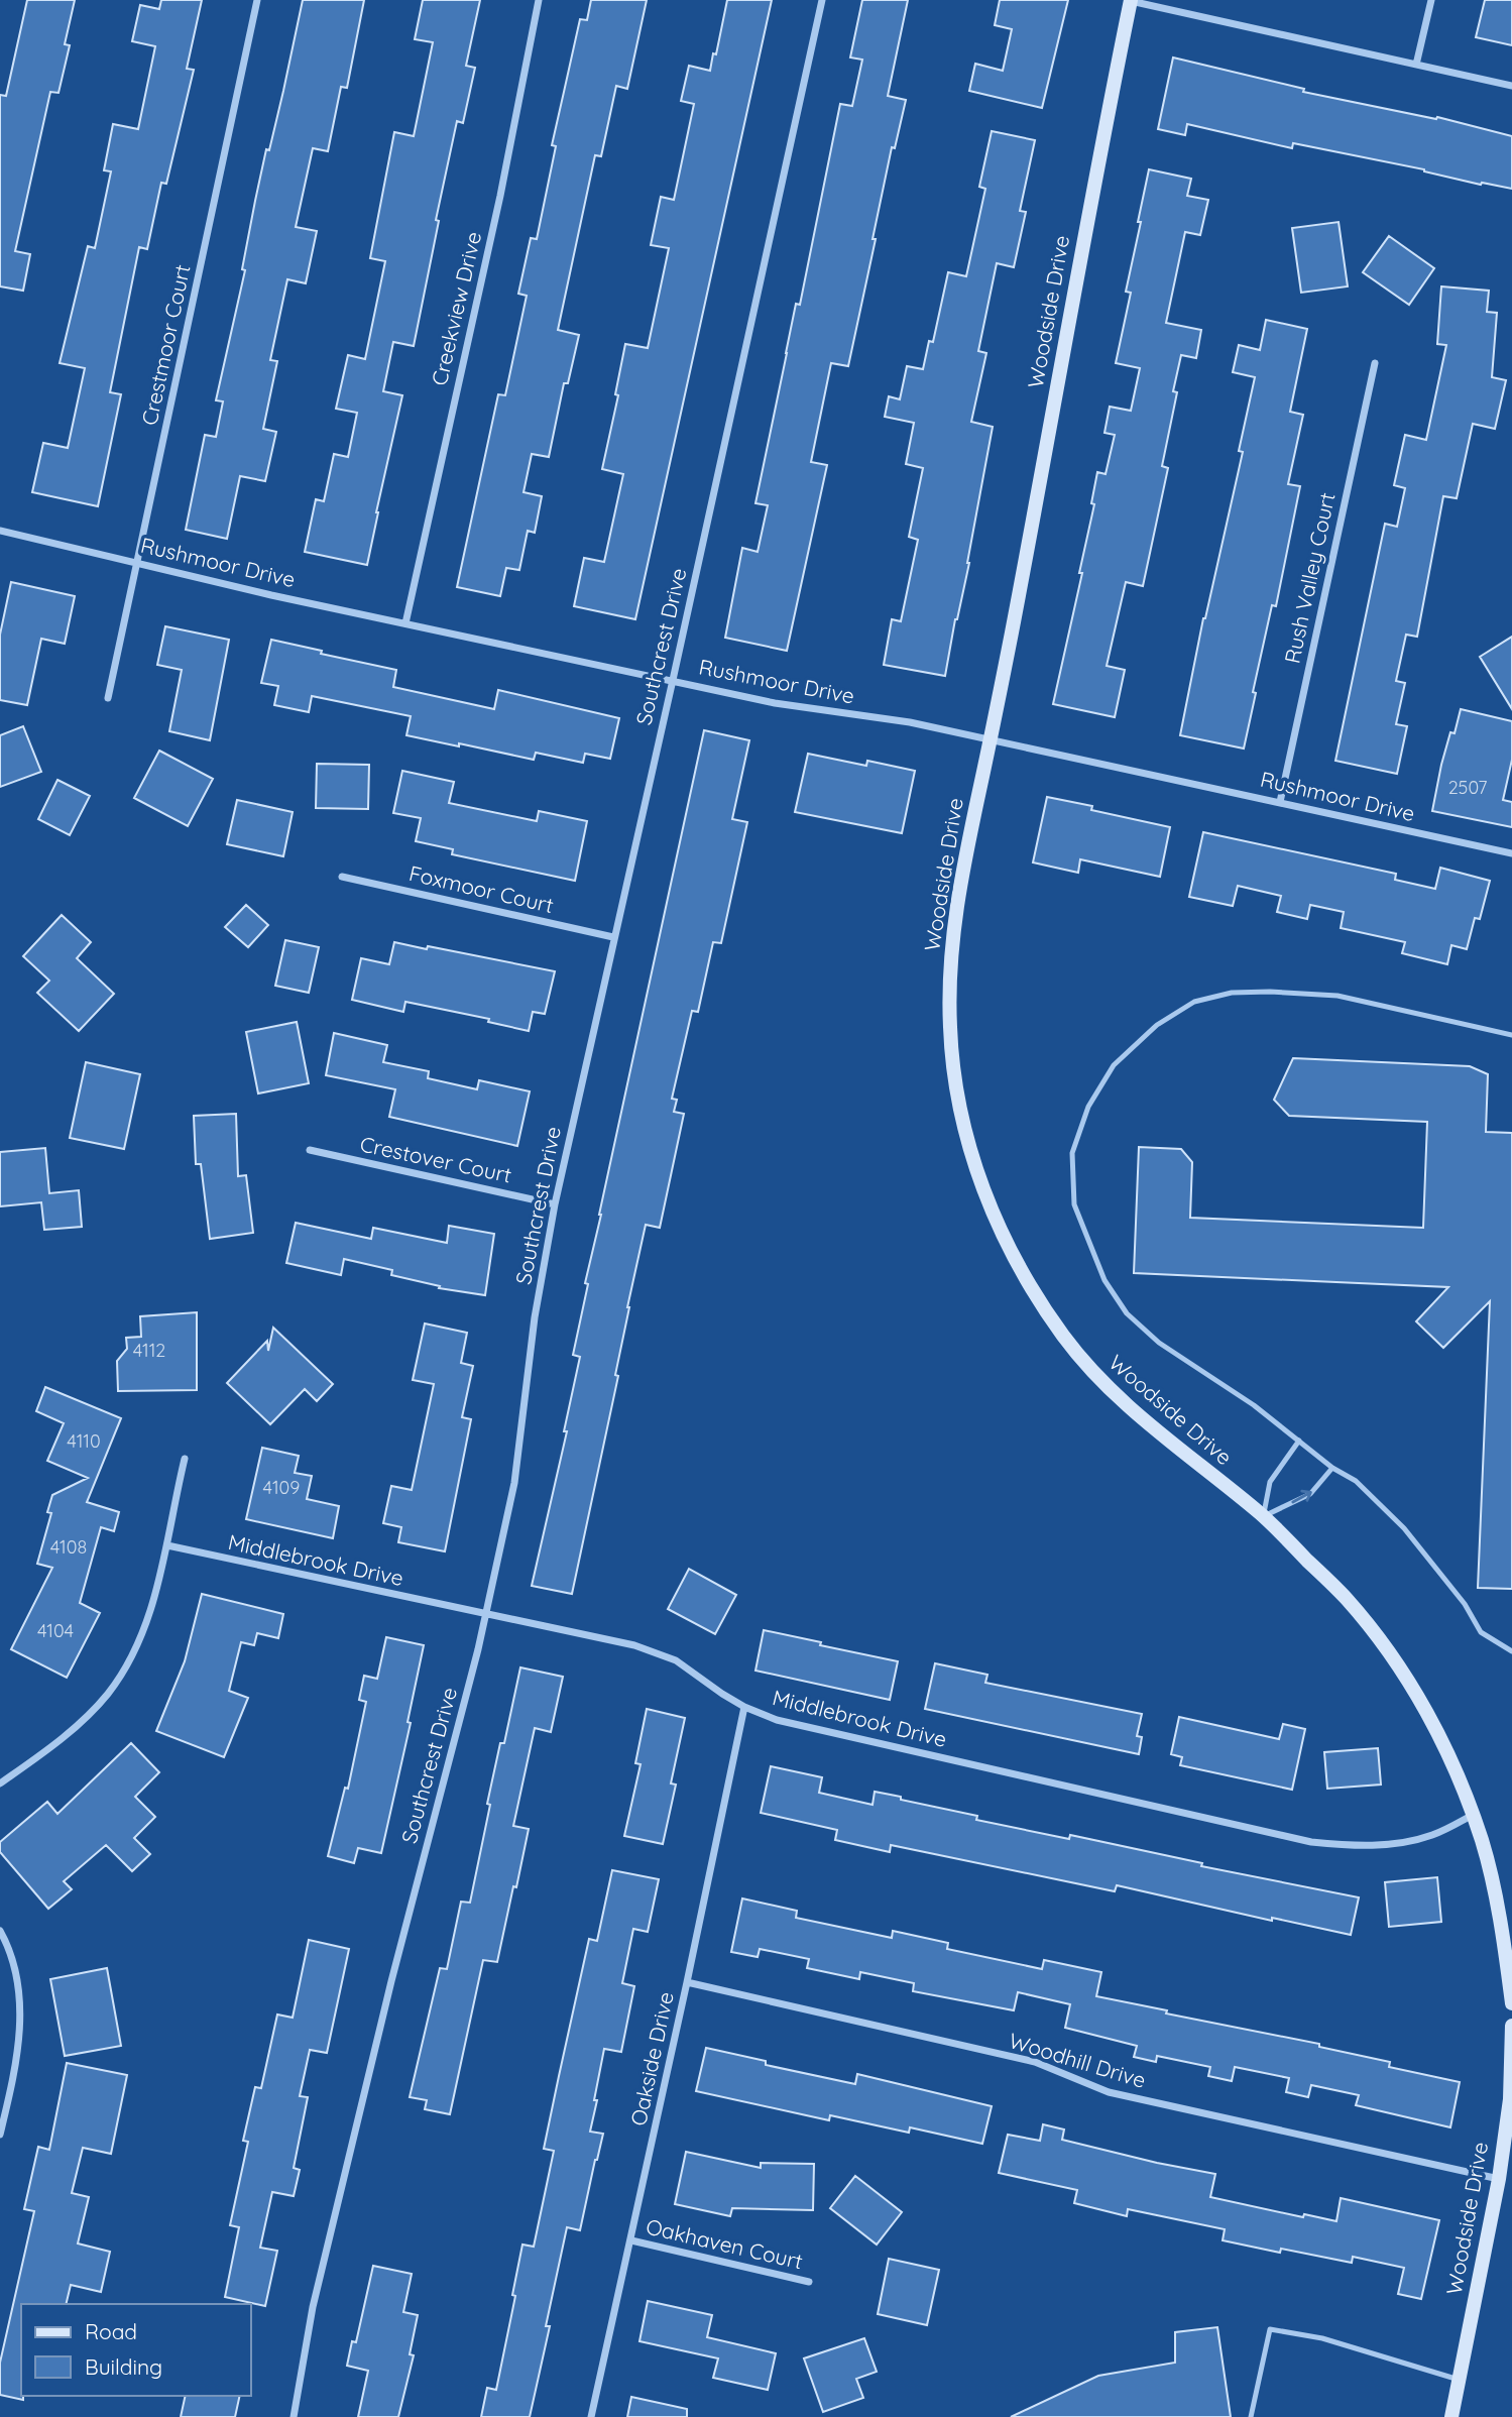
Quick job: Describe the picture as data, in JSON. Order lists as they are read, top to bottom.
{
  "streets": {
    "street": [
      "Creekview Drive",
      "Woodside Drive",
      "Crestmoor Court",
      "Rushmoor Drive",
      "Rush Valley Court",
      "Southcrest Drive",
      "Foxmoor Court",
      "Crestover Court",
      "Middlebrook Drive",
      "Oakside Drive",
      "Woodhill Drive",
      "Oakhaven Court"
    ]
  },
  "crossings": [
    ["Creekview Drive", "Rushmoor Drive"],
    ["Woodside Drive", "Rushmoor Drive"],
    ["Woodside Drive", "Middlebrook Drive"],
    ["Woodside Drive", "Woodhill Drive"],
    ["Crestmoor Court", "Rushmoor Drive"],
    ["Rushmoor Drive", "Rush Valley Court"],
    ["Rushmoor Drive", "Southcrest Drive"],
    ["Southcrest Drive", "Foxmoor Court"],
    ["Southcrest Drive", "Crestover Court"],
    ["Southcrest Drive", "Middlebrook Drive"],
    ["Middlebrook Drive", "Oakside Drive"],
    ["Oakside Drive", "Woodhill Drive"],
    ["Oakside Drive", "Oakhaven Court"]
  ],
  "house_numbers": [
    "2507",
    "4112",
    "4110",
    "4109",
    "4108",
    "4104"
  ],
  "legend": ["Road", "Building"]
}
